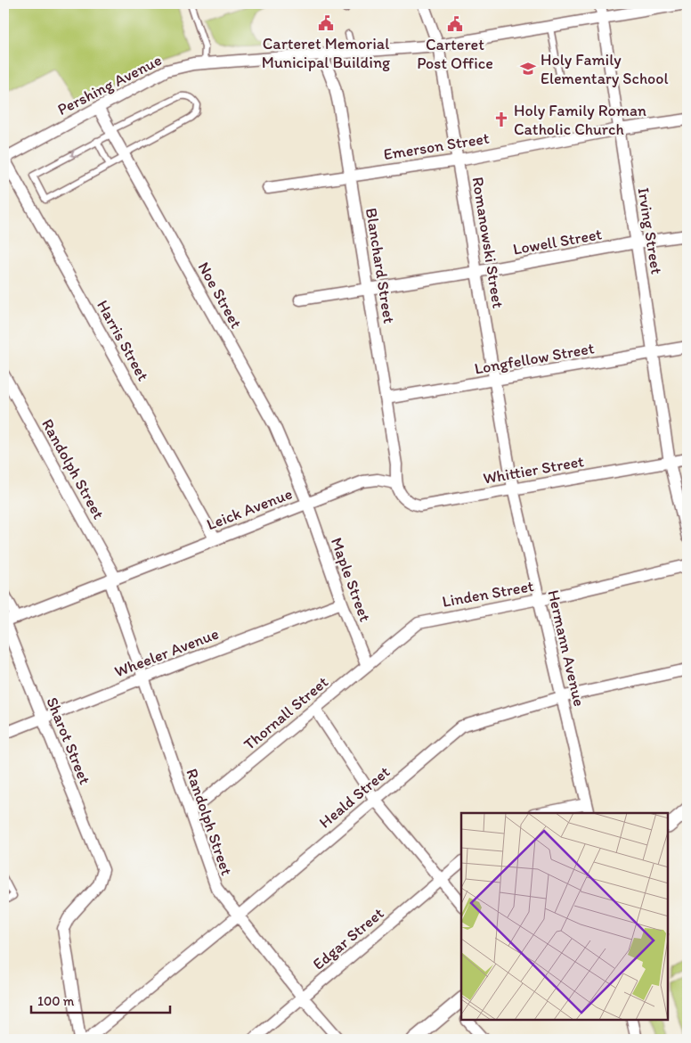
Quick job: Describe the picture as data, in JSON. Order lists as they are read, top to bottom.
{
  "streets": {
    "street": [
      "Pershing Avenue",
      "Emerson Street",
      "Irving Street",
      "Lowell Street",
      "Romanowski Street",
      "Blanchard Street",
      "Noe Street",
      "Harris Street",
      "Longfellow Street",
      "Randolph Street",
      "Whittier Street",
      "Leick Avenue",
      "Maple Street",
      "Linden Street",
      "Hermann Avenue",
      "Wheeler Avenue",
      "Thornall Street",
      "Sharot Street",
      "Heald Street",
      "Edgar Street"
    ]
  },
  "crossings": [
    ["Pershing Avenue", "Irving Street"],
    ["Pershing Avenue", "Romanowski Street"],
    ["Pershing Avenue", "Blanchard Street"],
    ["Pershing Avenue", "Noe Street"],
    ["Pershing Avenue", "Harris Street"],
    ["Emerson Street", "Irving Street"],
    ["Emerson Street", "Romanowski Street"],
    ["Emerson Street", "Blanchard Street"],
    ["Irving Street", "Lowell Street"],
    ["Irving Street", "Longfellow Street"],
    ["Irving Street", "Whittier Street"],
    ["Lowell Street", "Romanowski Street"],
    ["Lowell Street", "Blanchard Street"],
    ["Romanowski Street", "Longfellow Street"],
    ["Romanowski Street", "Whittier Street"],
    ["Romanowski Street", "Hermann Avenue"],
    ["Blanchard Street", "Longfellow Street"],
    ["Blanchard Street", "Whittier Street"],
    ["Blanchard Street", "Leick Avenue"],
    ["Noe Street", "Leick Avenue"],
    ["Noe Street", "Maple Street"],
    ["Harris Street", "Leick Avenue"],
    ["Randolph Street", "Leick Avenue"],
    ["Randolph Street", "Wheeler Avenue"],
    ["Randolph Street", "Thornall Street"],
    ["Randolph Street", "Heald Street"],
    ["Randolph Street", "Edgar Street"],
    ["Whittier Street", "Leick Avenue"],
    ["Whittier Street", "Hermann Avenue"],
    ["Leick Avenue", "Maple Street"],
    ["Leick Avenue", "Sharot Street"],
    ["Maple Street", "Wheeler Avenue"],
    ["Maple Street", "Thornall Street"],
    ["Linden Street", "Hermann Avenue"],
    ["Linden Street", "Thornall Street"],
    ["Hermann Avenue", "Heald Street"],
    ["Wheeler Avenue", "Sharot Street"]
  ],
  "places": {
    "public building": ["Carteret Memorial Municipal Building", "Carteret Post Office"],
    "school or university": ["Holy Family Elementary School"],
    "church": ["Holy Family Roman Catholic Church"]
  },
  "scale_bar": "100 m"
}
